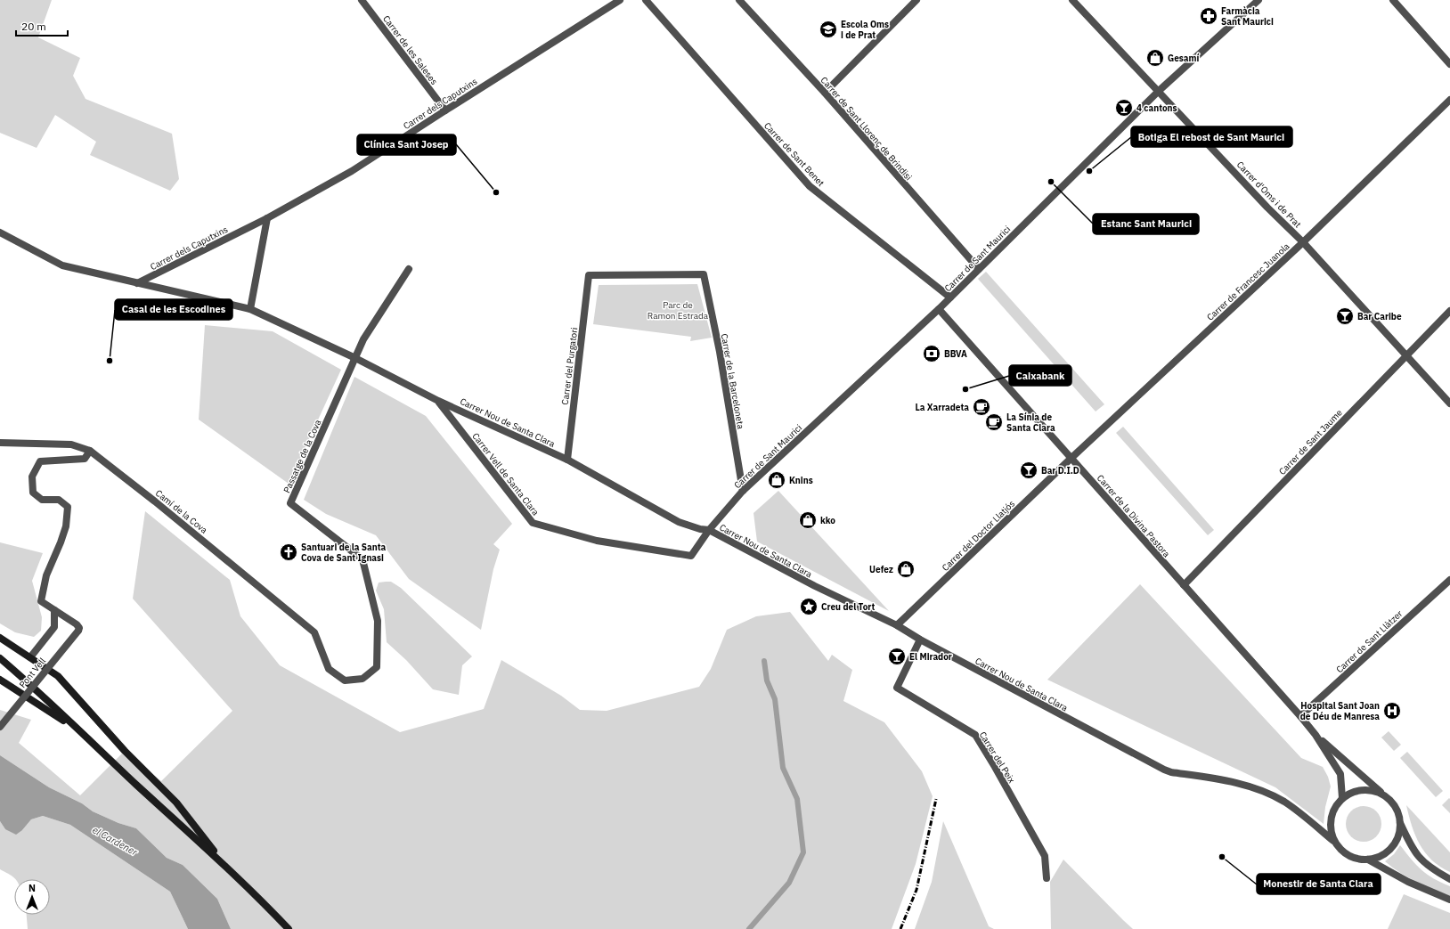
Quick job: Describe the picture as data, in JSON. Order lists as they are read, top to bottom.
{
  "streets": {
    "street": [
      "Carrer de les Saleses",
      "Carrer dels Caputxins",
      "Carrer de Sant Llorenç de Brindisi",
      "Carrer de Sant Benet",
      "Carrer d'Oms i de Prat",
      "Carrer de Sant Maurici",
      "Carrer de Francesc Juanola",
      "Carrer del Purgatori",
      "Carrer de la Barceloneta",
      "Carrer Nou de Santa Clara",
      "Carrer de Sant Jaume",
      "Passatge de la Cova",
      "Carrer Vell de Santa Clara",
      "Camí de la Cova",
      "Carrer de la Divina Pastora",
      "Carrer del Doctor Llatjós",
      "Carrer de Sant Llàtzer",
      "Pont Vell",
      "Carrer del Peix"
    ]
  },
  "crossings": [
    ["Carrer de les Saleses", "Carrer dels Caputxins"],
    ["Carrer dels Caputxins", "Carrer Nou de Santa Clara"],
    ["Carrer de Sant Llorenç de Brindisi", "Carrer de Sant Maurici"],
    ["Carrer de Sant Benet", "Carrer de Sant Maurici"],
    ["Carrer d'Oms i de Prat", "Carrer de Sant Maurici"],
    ["Carrer d'Oms i de Prat", "Carrer de Francesc Juanola"],
    ["Carrer d'Oms i de Prat", "Carrer de Sant Jaume"],
    ["Carrer de Sant Maurici", "Carrer de la Barceloneta"],
    ["Carrer de Sant Maurici", "Carrer Nou de Santa Clara"],
    ["Carrer de Sant Maurici", "Carrer Vell de Santa Clara"],
    ["Carrer de Sant Maurici", "Carrer de la Divina Pastora"],
    ["Carrer de Francesc Juanola", "Carrer de la Divina Pastora"],
    ["Carrer de Francesc Juanola", "Carrer del Doctor Llatjós"],
    ["Carrer del Purgatori", "Carrer de la Barceloneta"],
    ["Carrer del Purgatori", "Carrer Nou de Santa Clara"],
    ["Carrer Nou de Santa Clara", "Passatge de la Cova"],
    ["Carrer Nou de Santa Clara", "Carrer Vell de Santa Clara"],
    ["Carrer Nou de Santa Clara", "Carrer de la Divina Pastora"],
    ["Carrer Nou de Santa Clara", "Carrer del Doctor Llatjós"],
    ["Carrer Nou de Santa Clara", "Carrer del Peix"],
    ["Carrer de Sant Jaume", "Carrer de la Divina Pastora"],
    ["Passatge de la Cova", "Camí de la Cova"],
    ["Carrer de la Divina Pastora", "Carrer del Doctor Llatjós"],
    ["Carrer de la Divina Pastora", "Carrer de Sant Llàtzer"]
  ],
  "water": ["el Cardener"],
  "parks": ["Parc de Ramon Estrada"],
  "places": {
    "pharmacy": ["Farmàcia Sant Maurici"],
    "school or university": ["Escola Oms i de Prat"],
    "shop": [
      "Gesamí",
      "Knins",
      "kko",
      "Uefez"
    ],
    "bar": [
      "4 cantons",
      "Bar Caribe",
      "Bar D.I.D",
      "El Mirador"
    ],
    "other": [
      "Botiga El rebost de Sant Maurici",
      "Estanc Sant Maurici",
      "Clínica Sant Josep",
      "Casal de les Escodines",
      "Caixabank",
      "Monestir de Santa Clara"
    ],
    "bank": ["BBVA"],
    "cafe": ["La Xarradeta", "La Sínia de Santa Clara"],
    "church": ["Santuari de la Santa Cova de Sant Ignasi"],
    "place": ["Creu del Tort"],
    "hospital": ["Hospital Sant Joan de Déu de Manresa"]
  },
  "scale_bar": "20 m",
  "north": "top"
}
